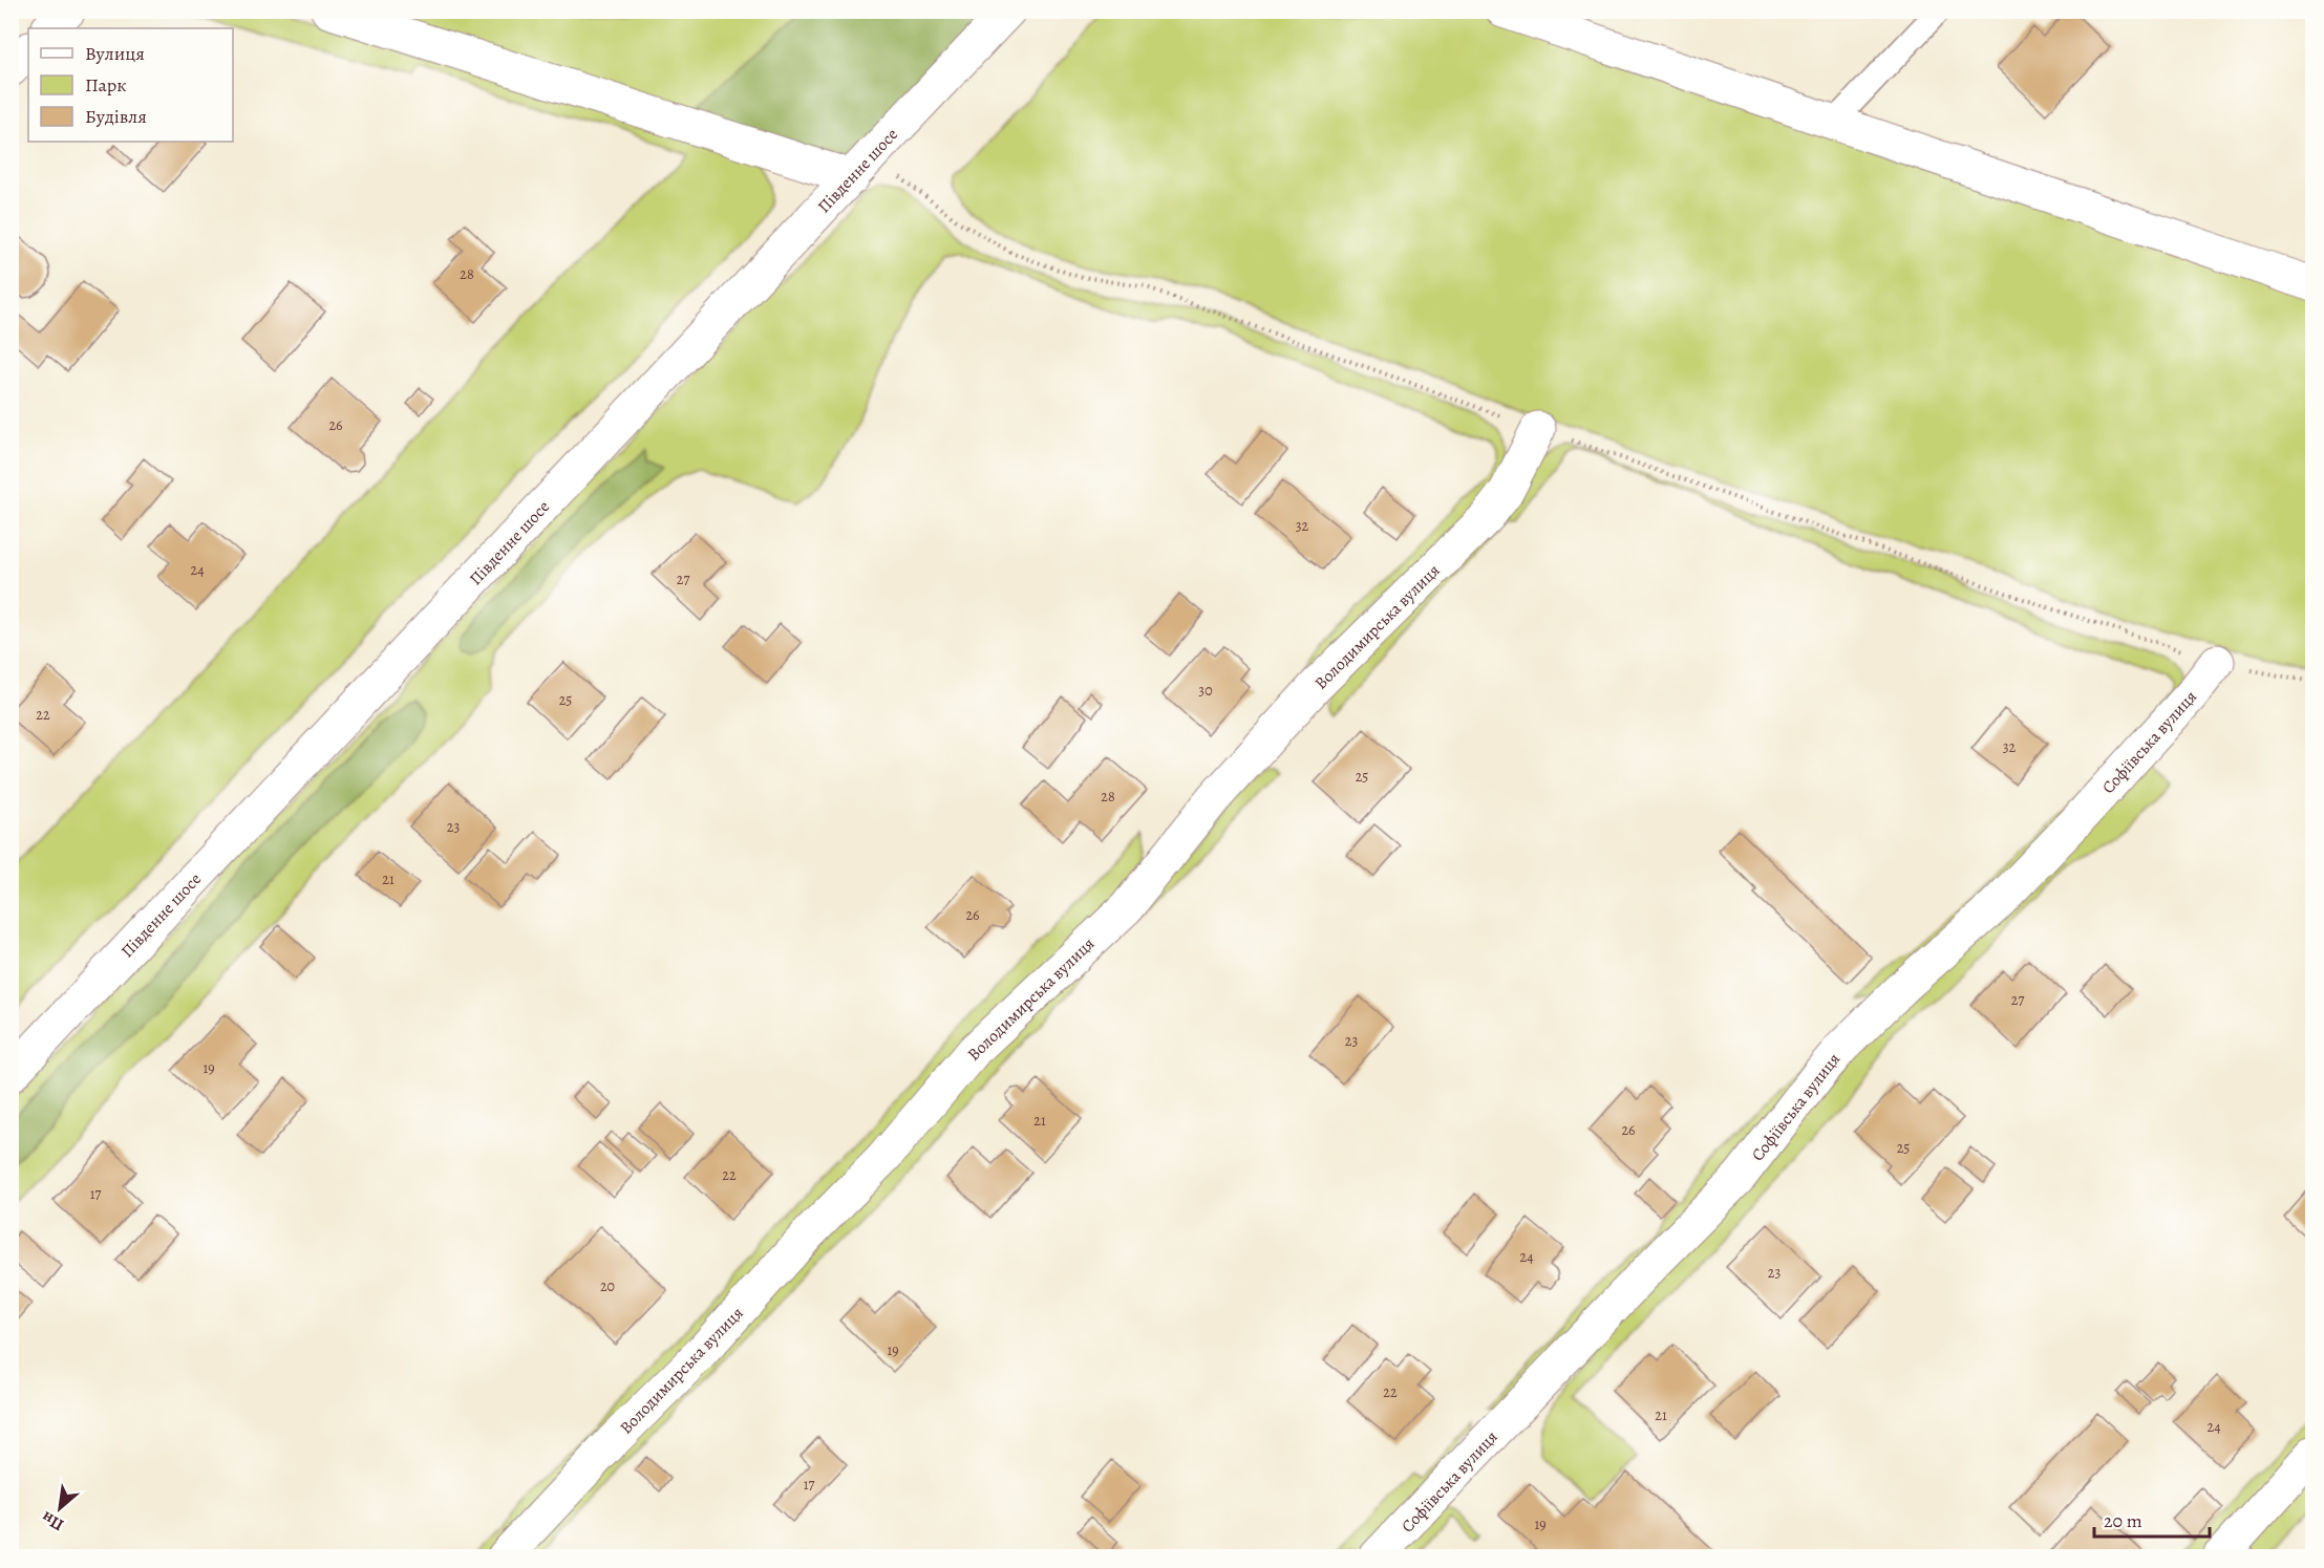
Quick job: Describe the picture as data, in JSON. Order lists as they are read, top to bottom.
{
  "streets": {
    "street": ["Південне шосе", "Володимирська вулиця", "Софіївська вулиця"]
  },
  "house_numbers": [
    "28",
    "26",
    "32",
    "24",
    "27",
    "30",
    "25",
    "22",
    "32",
    "25",
    "28",
    "23",
    "21",
    "26",
    "27",
    "23",
    "19",
    "21",
    "26",
    "25",
    "22",
    "17",
    "24",
    "23",
    "20",
    "19",
    "22",
    "21",
    "24",
    "17",
    "19"
  ],
  "legend": ["Вулиця", "Парк", "Будівля"],
  "scale_bar": "20 m",
  "north": "bottom left"
}
